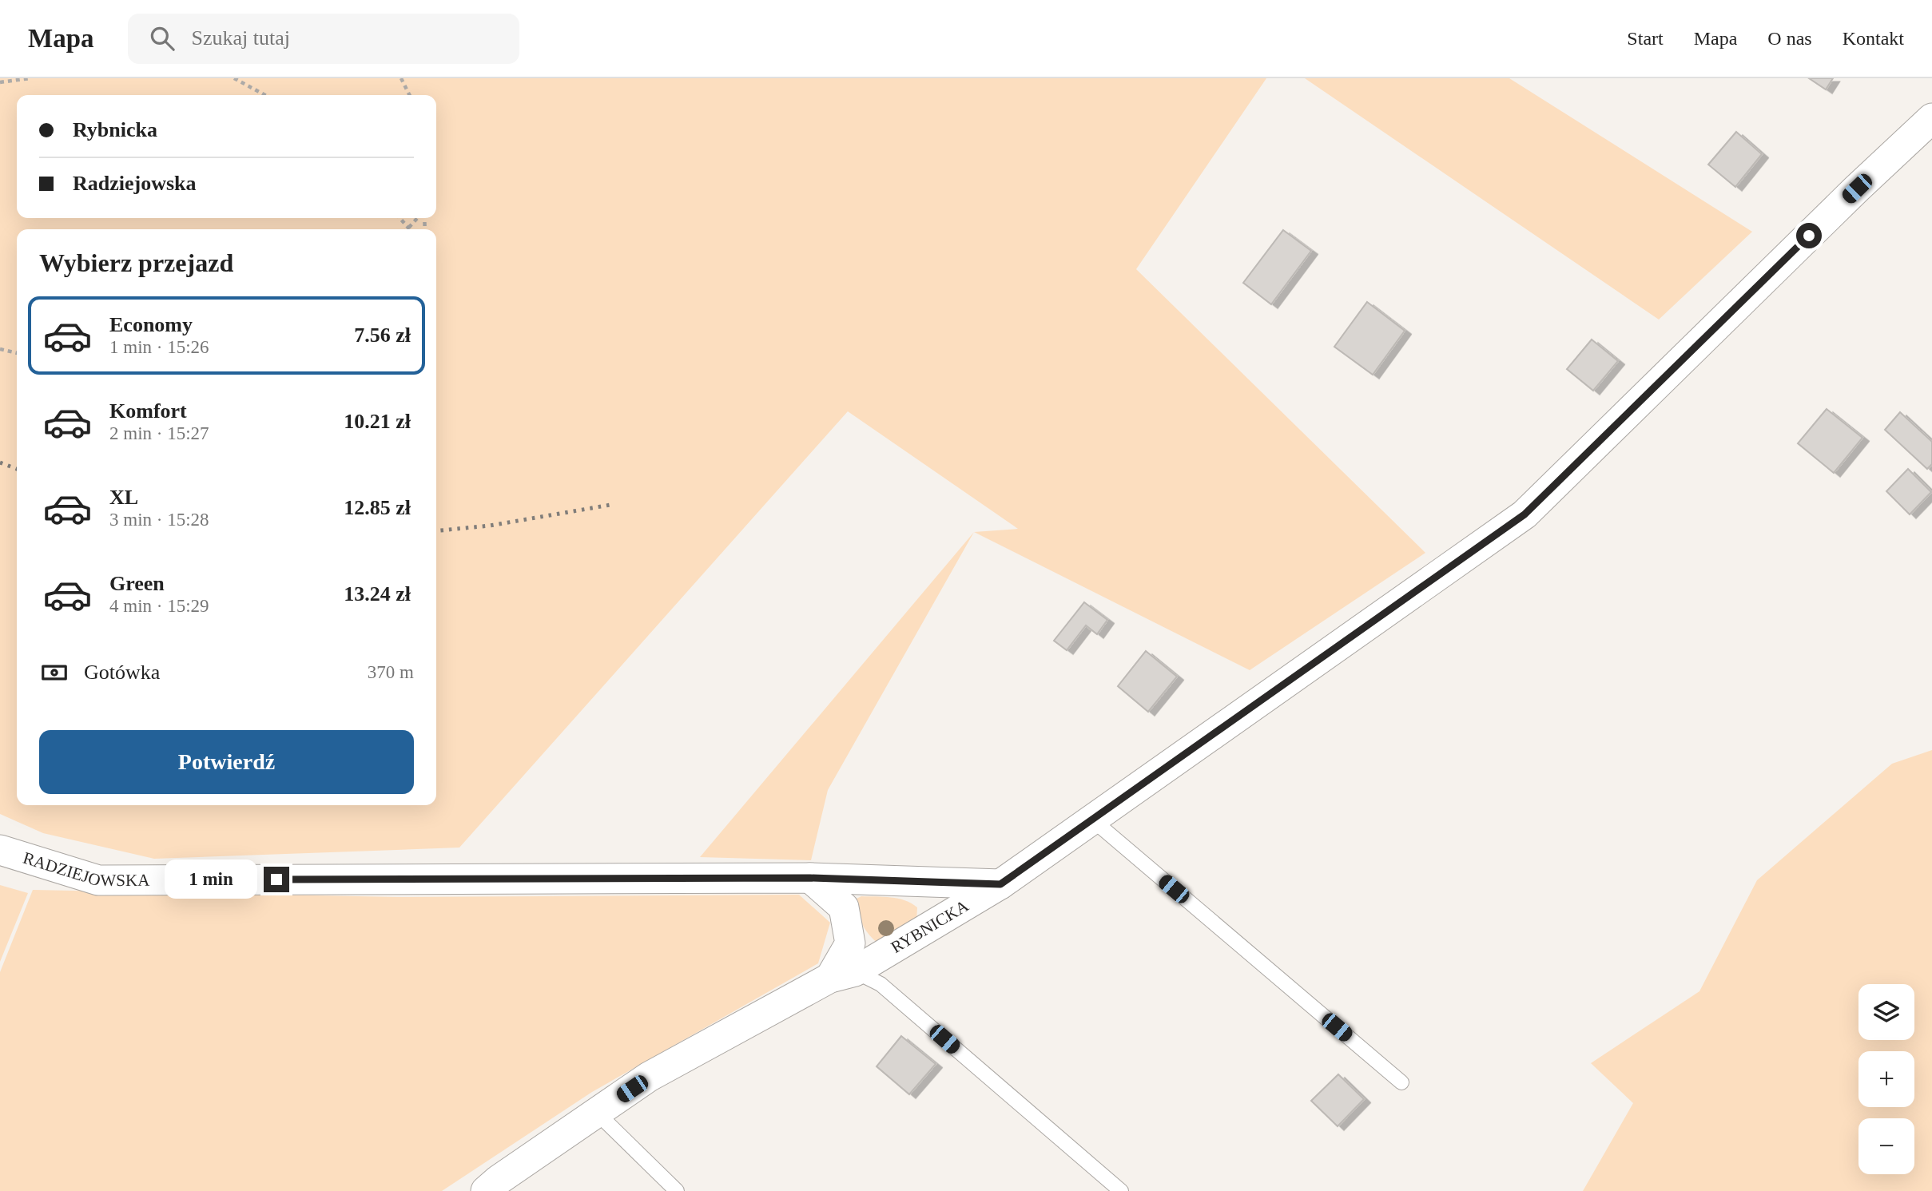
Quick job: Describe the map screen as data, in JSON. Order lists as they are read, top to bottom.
{
  "streets": {
    "street": ["RADZIEJOWSKA", "RYBNICKA"]
  },
  "crossings": [
    ["RADZIEJOWSKA", "RYBNICKA"]
  ],
  "page": {
    "header": "Mapa",
    "search": "Szukaj tutaj",
    "nav": [
      "Start",
      "Mapa",
      "O nas",
      "Kontakt"
    ],
    "banner": ["Rybnicka", "Radziejowska"],
    "heading": "Wybierz przejazd",
    "list": [
      {
        "name": "Economy",
        "note": "1 min · 15:26",
        "value": "7.56 zł"
      },
      {
        "name": "Komfort",
        "note": "2 min · 15:27",
        "value": "10.21 zł"
      },
      {
        "name": "XL",
        "note": "3 min · 15:28",
        "value": "12.85 zł"
      },
      {
        "name": "Green",
        "note": "4 min · 15:29",
        "value": "13.24 zł"
      }
    ],
    "pay": ["Gotówka", "370 m"],
    "buttons": "Potwierdź",
    "bubble": "1 min",
    "map_buttons": ["+", "−"]
  }
}
